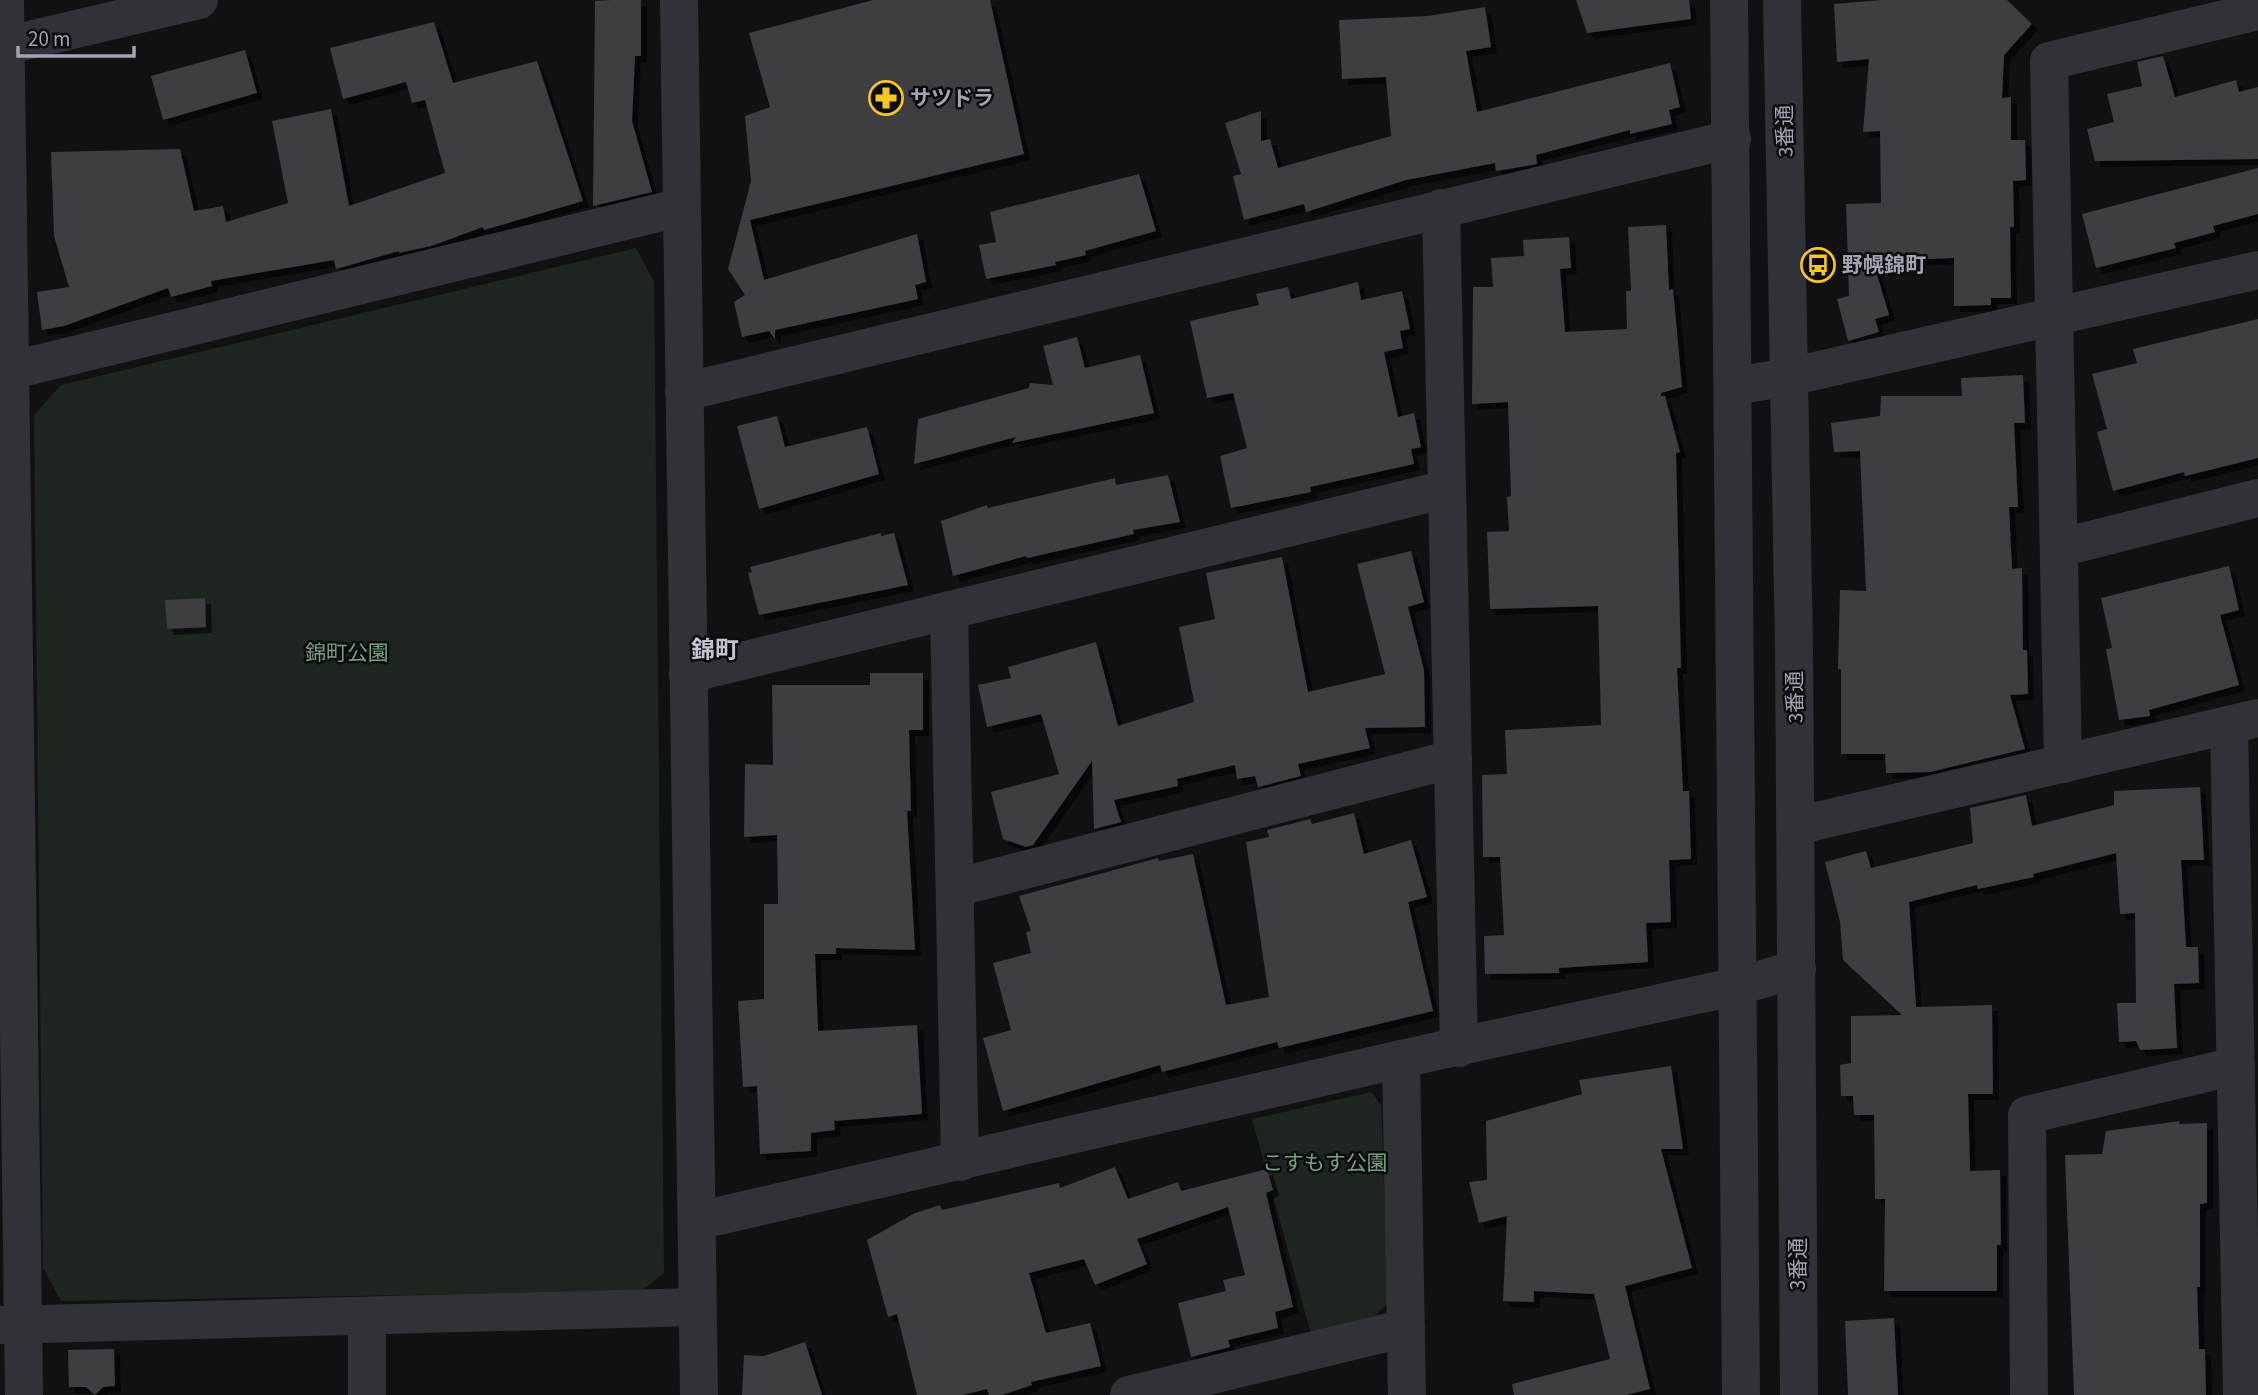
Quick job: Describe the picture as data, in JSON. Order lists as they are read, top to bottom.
{
  "streets": {
    "street": ["3番通"]
  },
  "districts": ["錦町"],
  "parks": ["錦町公園", "こすもす公園"],
  "places": {
    "pharmacy": ["サツドラ"],
    "bus stop": ["野幌錦町"]
  },
  "scale_bar": "20 m"
}
